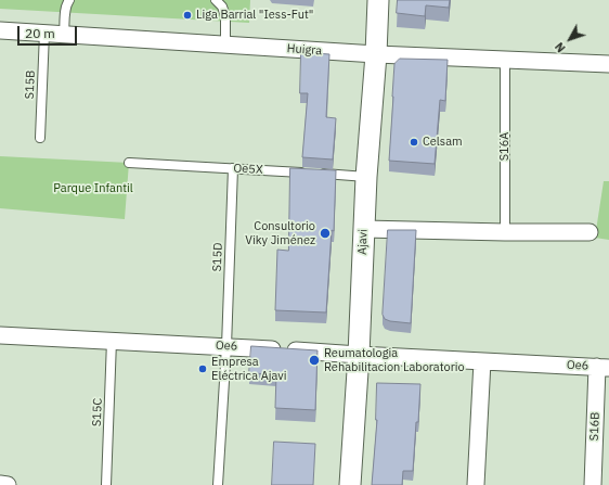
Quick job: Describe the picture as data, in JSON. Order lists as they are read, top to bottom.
{
  "streets": {
    "street": [
      "Huigra",
      "Ajavi",
      "Oe6",
      "S16B"
    ],
    "lane": [
      "S15B",
      "S16A",
      "Oe5X",
      "S15D",
      "S15C"
    ]
  },
  "crossings": [
    ["Huigra", "S15B"],
    ["Huigra", "S16A"],
    ["Huigra", "Ajavi"],
    ["Oe5X", "Ajavi"],
    ["Oe5X", "S15D"],
    ["Ajavi", "Oe6"],
    ["S15D", "Oe6"],
    ["Oe6", "S15C"],
    ["Oe6", "S16B"]
  ],
  "parks": ["Parque Infantil"],
  "places": [
    "Liga Barrial \"Iess-Fut\"",
    "Celsam",
    "Consultorio Viky Jiménez",
    "Reumatologia Rehabilitacion Laboratorio",
    "Empresa Eléctrica Ajavi"
  ],
  "scale_bar": "20 m",
  "north": "bottom left"
}
